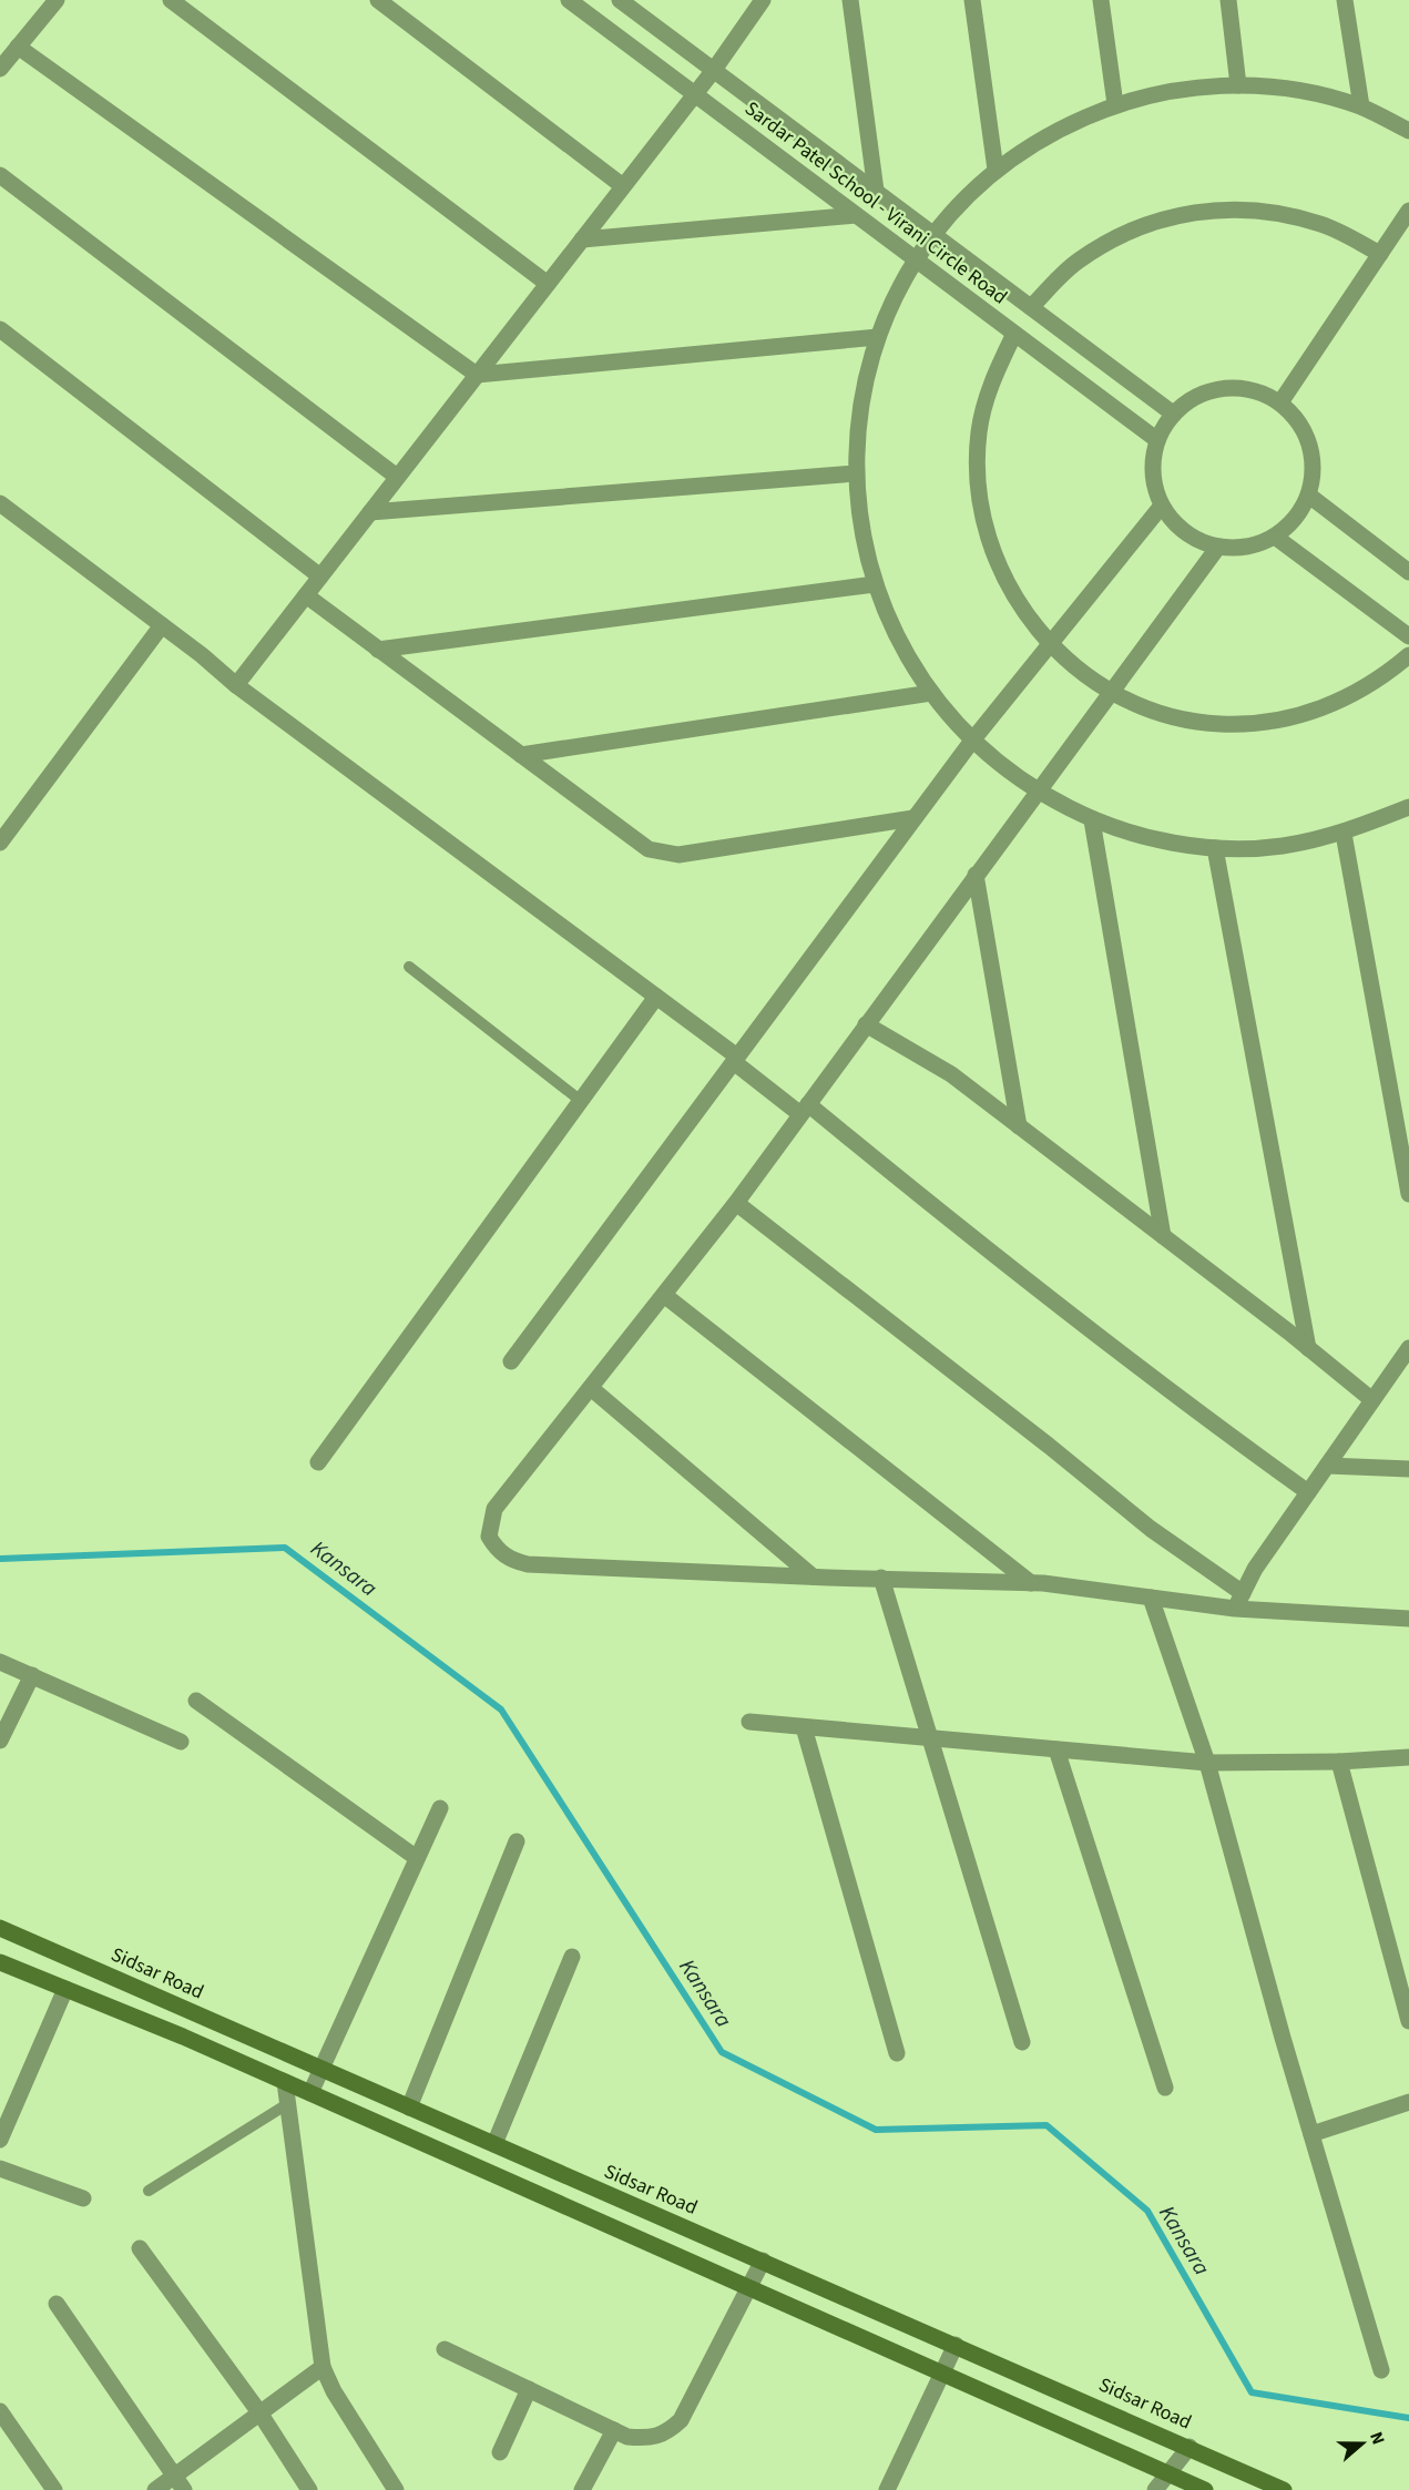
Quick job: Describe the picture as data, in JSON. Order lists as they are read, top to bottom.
{
  "streets": {
    "main road": ["Sidsar Road"],
    "street": ["Sardar Patel School - Virani Circle Road"]
  },
  "water": ["Kansara"],
  "north": "right"
}
